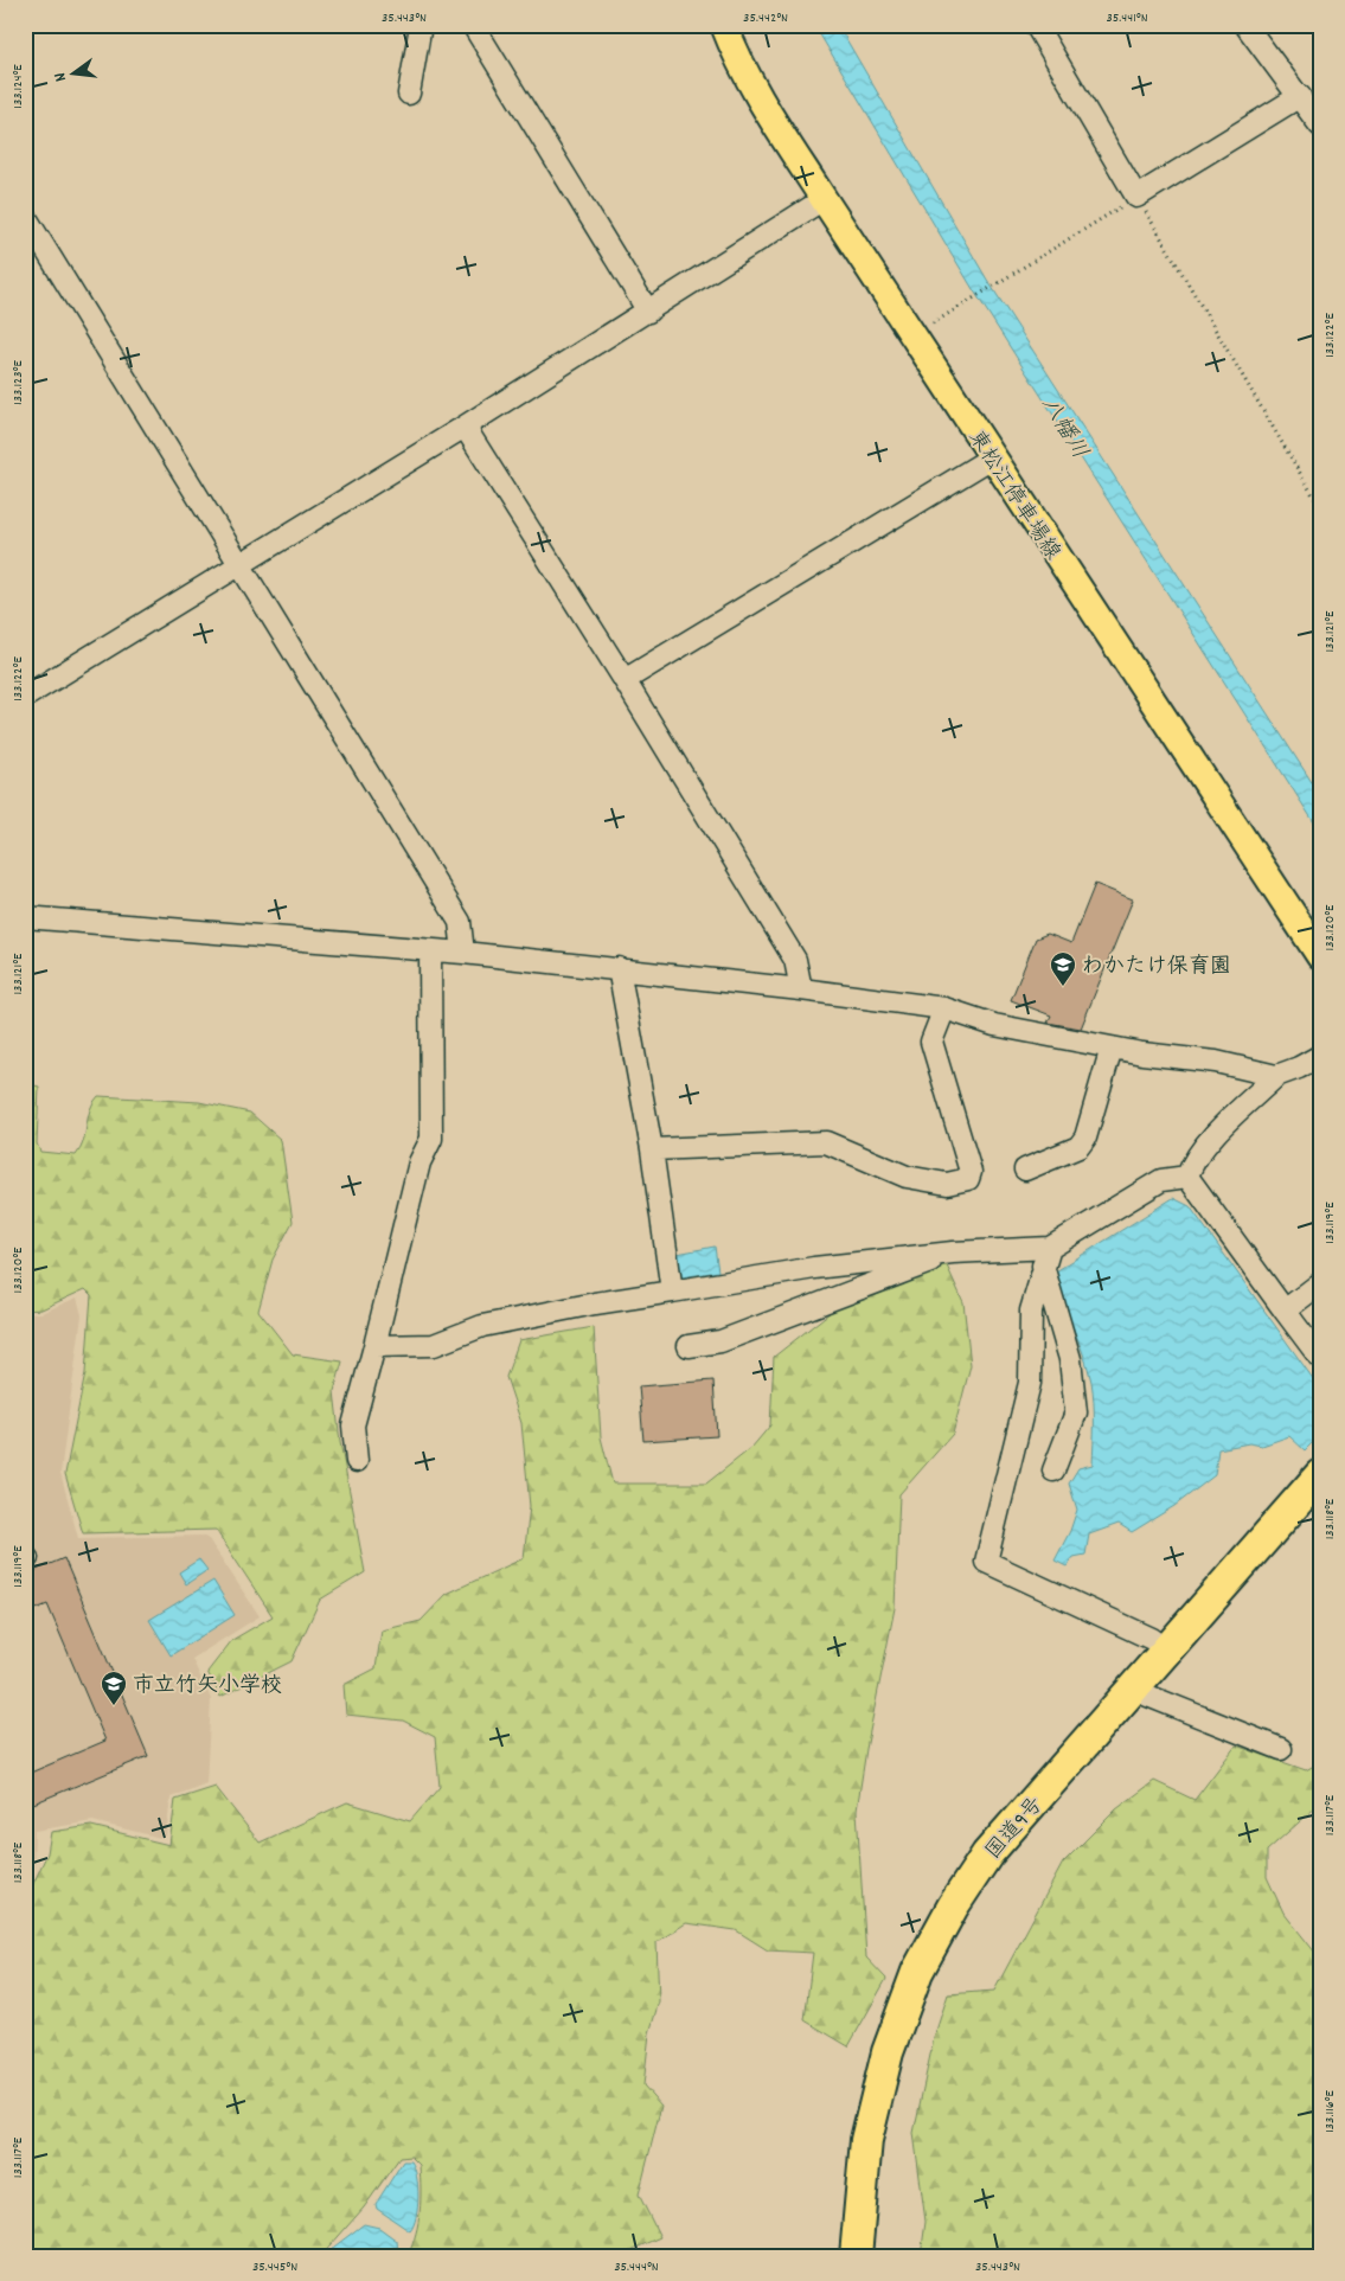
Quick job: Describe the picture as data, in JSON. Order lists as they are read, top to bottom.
{
  "streets": {
    "highway": ["国道9号"],
    "main road": ["東松江停車場線"]
  },
  "water": ["八幡川"],
  "places": {
    "school or university": ["わかたけ保育園", "市立竹矢小学校"]
  },
  "north": "left",
  "coordinates": [
    "35.443°N",
    "35.442°N",
    "35.441°N",
    "133.124°E",
    "133.122°E",
    "133.123°E",
    "133.121°E",
    "133.120°E",
    "133.119°E",
    "133.118°E",
    "133.117°E",
    "133.116°E",
    "35.445°N",
    "35.444°N"
  ]
}
